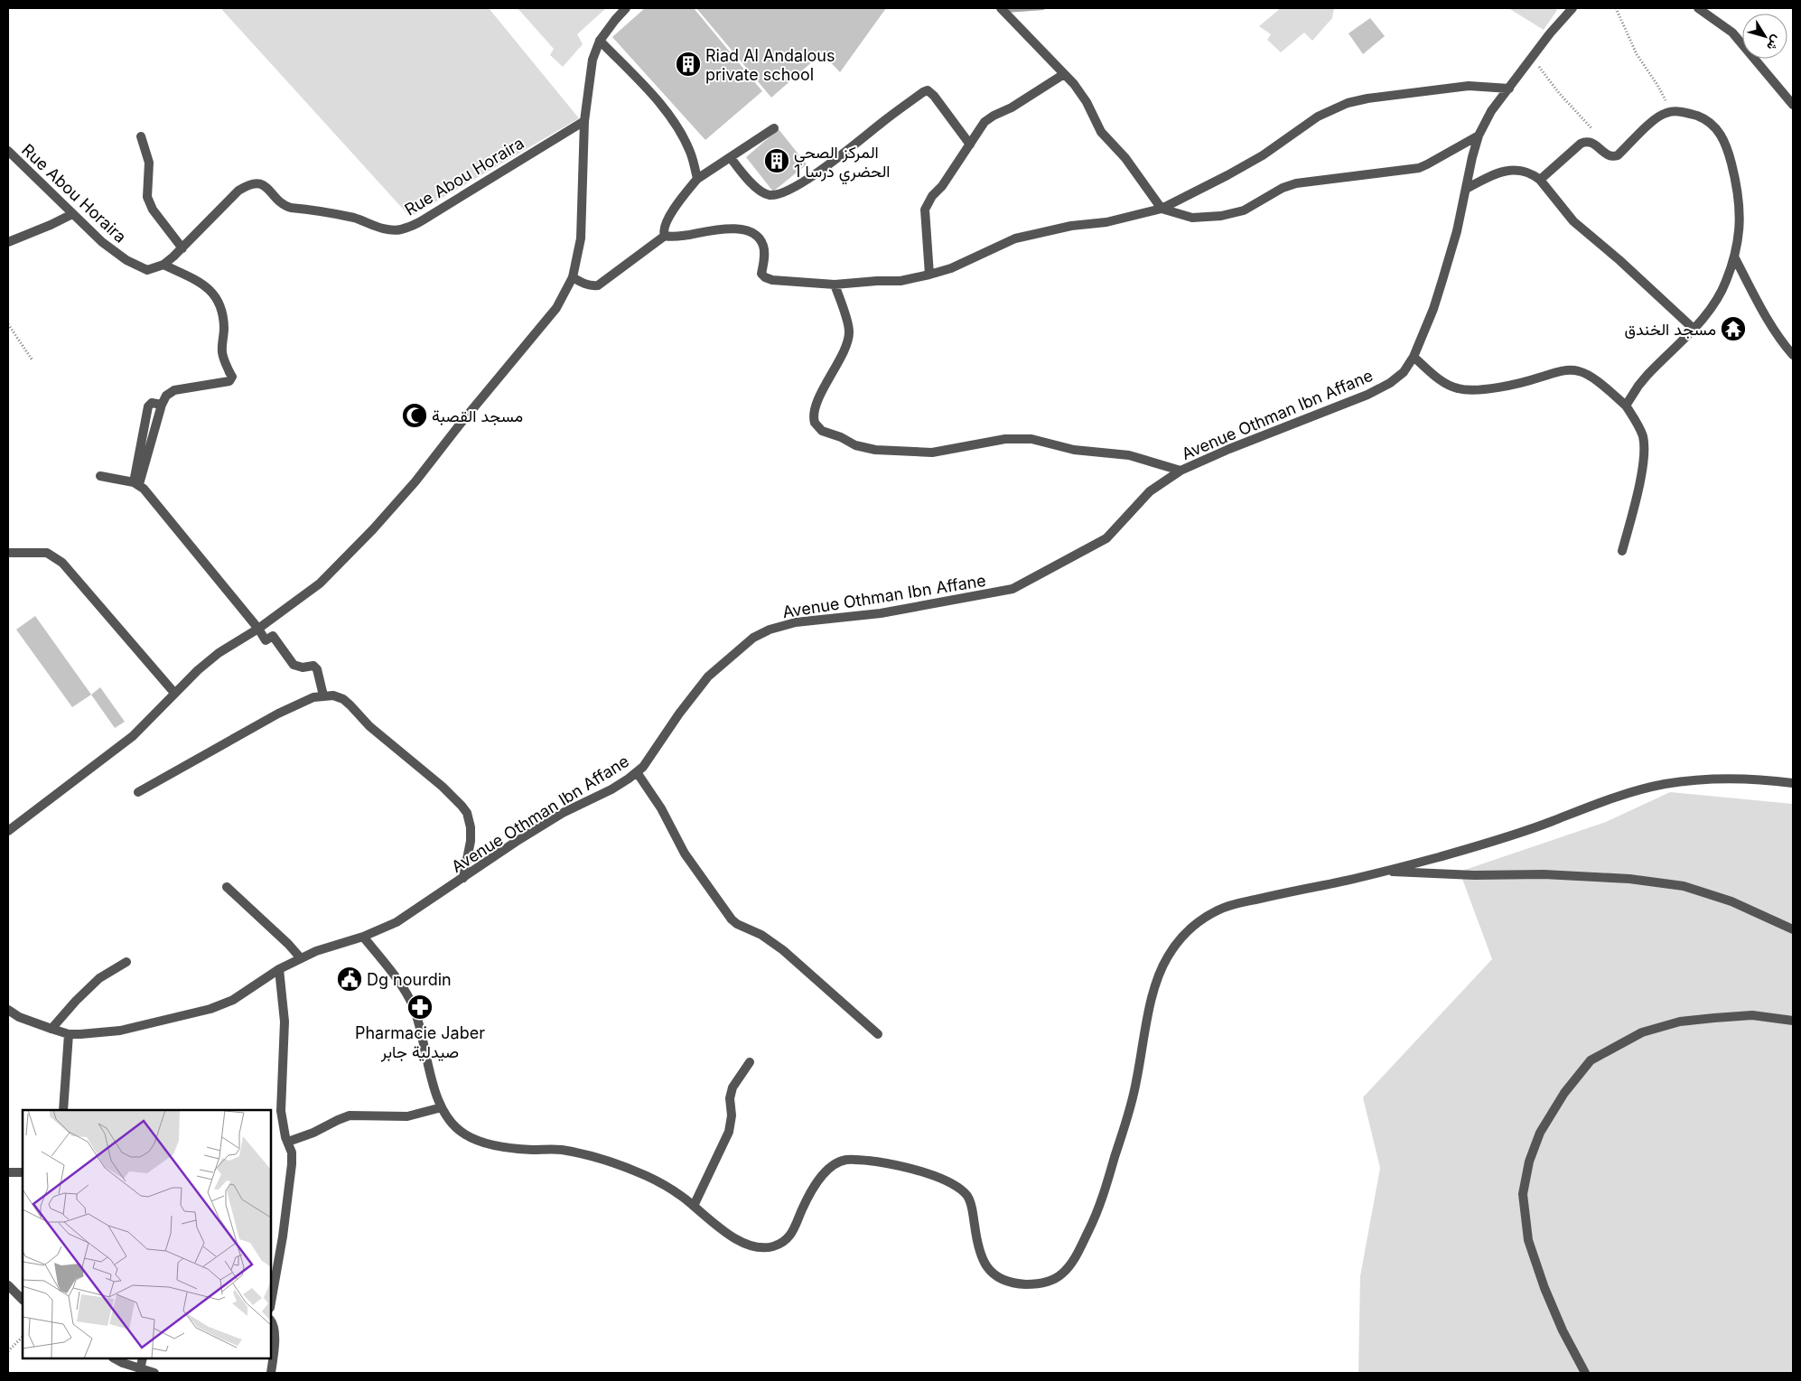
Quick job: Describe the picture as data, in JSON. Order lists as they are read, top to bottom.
{
  "streets": {
    "street": ["Rue Abou Horaira", "Avenue Othman Ibn Affane"]
  },
  "places": {
    "building": ["Riad Al Andalous private school", "المركز الصحي الحضري درسا 1"],
    "temple": ["مسجد الخندق"],
    "mosque": ["مسجد القصبة"],
    "public building": ["Dg nourdin"],
    "pharmacy": ["Pharmacie Jaber صيدلية جابر"]
  },
  "north": "bottom right"
}
